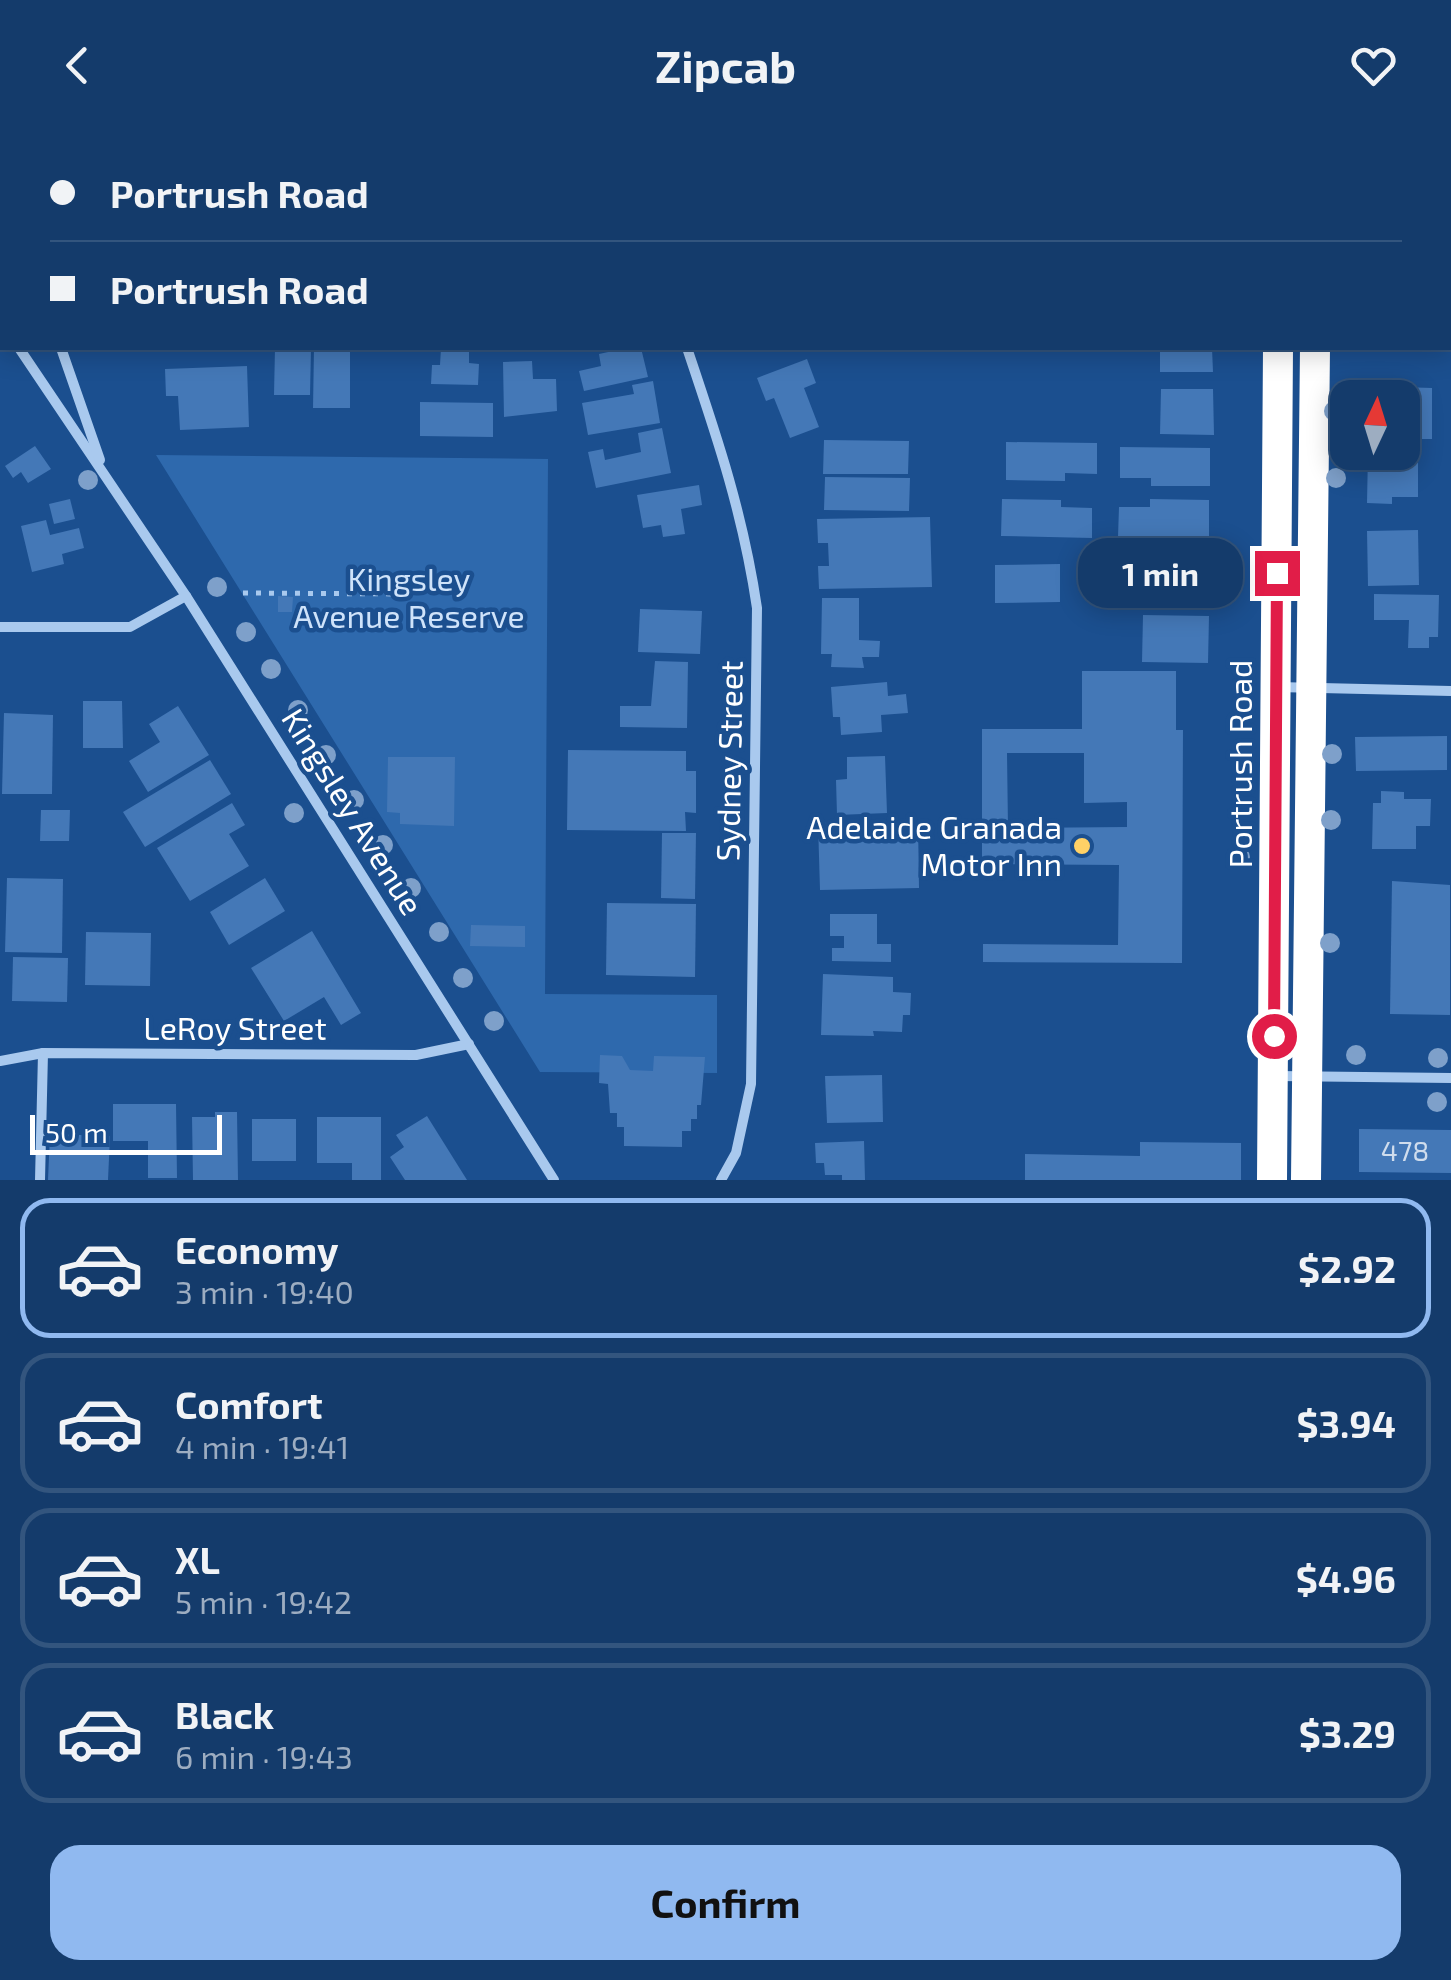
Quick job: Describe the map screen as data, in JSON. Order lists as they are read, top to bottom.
{
  "streets": {
    "highway": ["Portrush Road"],
    "street": ["Sydney Street", "Kingsley Avenue", "LeRoy Street"]
  },
  "crossings": [
    ["Kingsley Avenue", "LeRoy Street"]
  ],
  "parks": ["Kingsley Avenue Reserve"],
  "places": ["Adelaide Granada Motor Inn"],
  "house_numbers": ["478"],
  "scale_bar": "50 m",
  "north": "top",
  "page": {
    "header": "Zipcab",
    "banner": ["Portrush Road", "Portrush Road"],
    "bubble": "1 min",
    "scale": "50 m",
    "list": [
      {
        "name": "Economy",
        "note": "3 min · 19:40",
        "value": "$2.92"
      },
      {
        "name": "Comfort",
        "note": "4 min · 19:41",
        "value": "$3.94"
      },
      {
        "name": "XL",
        "note": "5 min · 19:42",
        "value": "$4.96"
      },
      {
        "name": "Black",
        "note": "6 min · 19:43",
        "value": "$3.29"
      }
    ],
    "buttons": "Confirm"
  }
}
